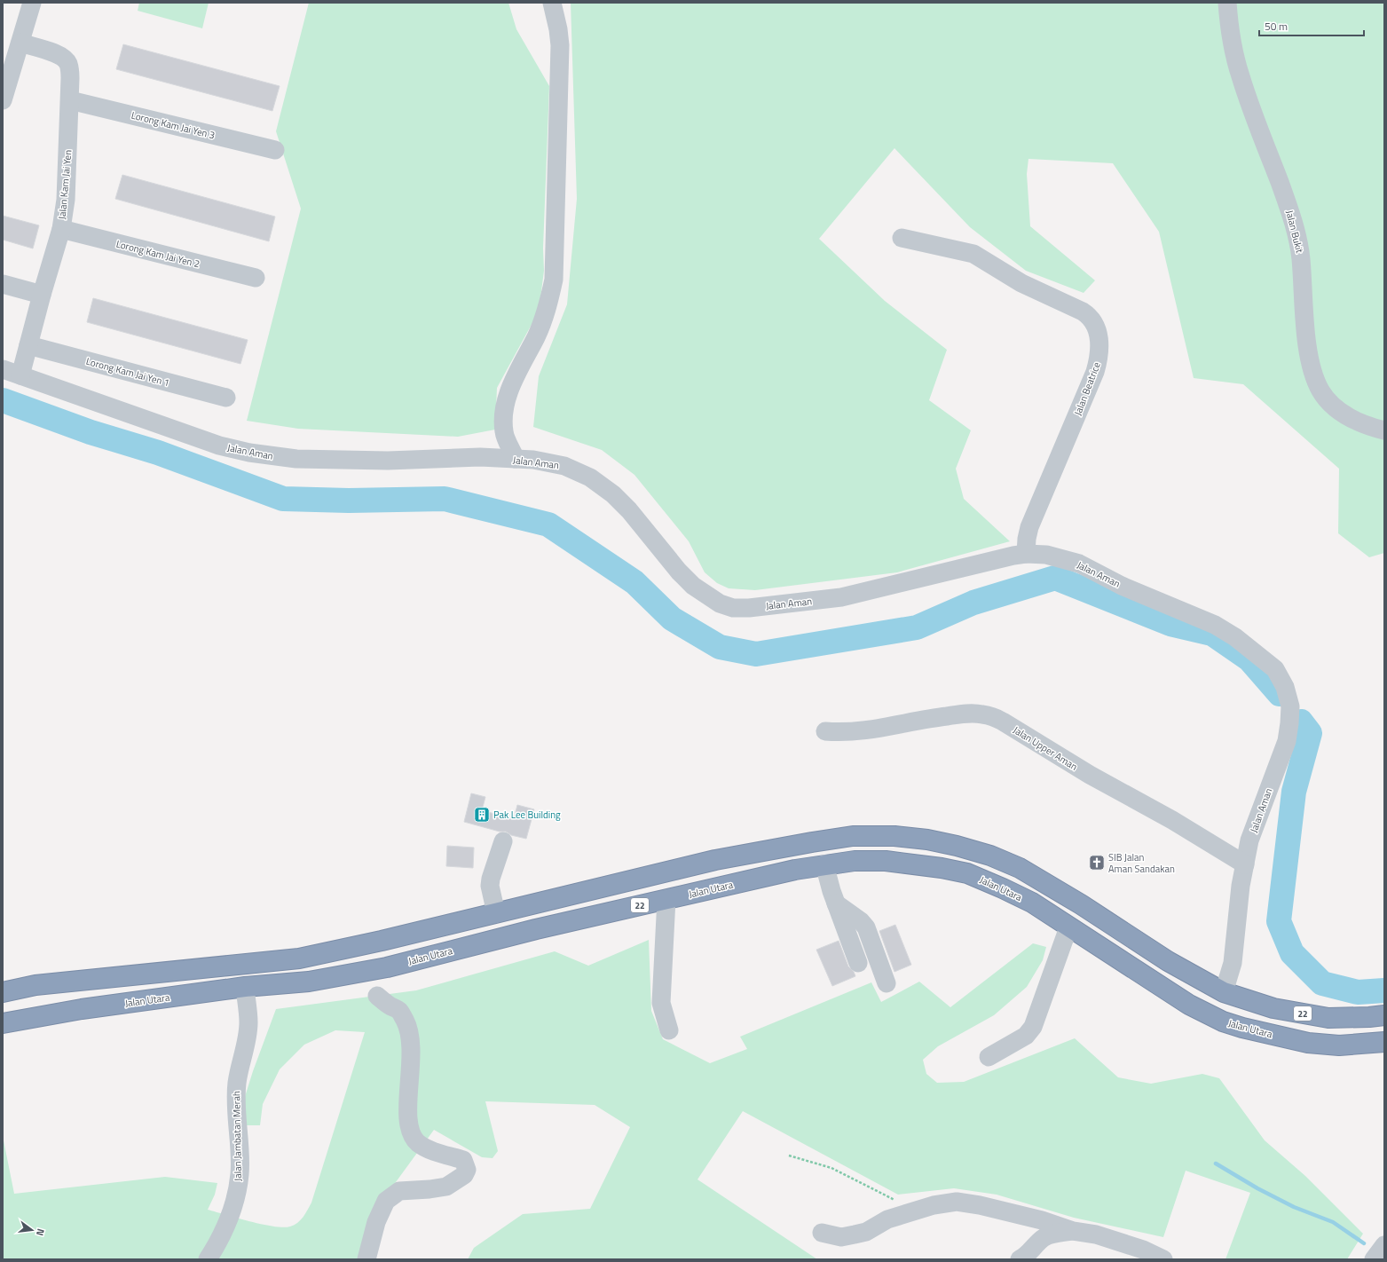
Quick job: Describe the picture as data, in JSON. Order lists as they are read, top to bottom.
{
  "streets": {
    "highway": ["Jalan Utara", "22"],
    "street": [
      "Lorong Kam Jai Yen 3",
      "Jalan Kam Jai Yen",
      "Jalan Bukit",
      "Lorong Kam Jai Yen 2",
      "Lorong Kam Jai Yen 1",
      "Jalan Beatrice",
      "Jalan Aman",
      "Jalan Upper Aman",
      "Jalan Jambatan Merah"
    ]
  },
  "crossings": [
    ["Lorong Kam Jai Yen 3", "Jalan Kam Jai Yen"],
    ["Jalan Kam Jai Yen", "Lorong Kam Jai Yen 2"],
    ["Jalan Kam Jai Yen", "Lorong Kam Jai Yen 1"],
    ["Jalan Kam Jai Yen", "Jalan Aman"],
    ["Jalan Beatrice", "Jalan Aman"],
    ["Jalan Aman", "Jalan Upper Aman"],
    ["Jalan Aman", "22"],
    ["Jalan Utara", "Jalan Jambatan Merah"]
  ],
  "places": {
    "building": ["Pak Lee Building"],
    "church": ["SIB Jalan Aman Sandakan"]
  },
  "scale_bar": "50 m",
  "north": "right"
}
